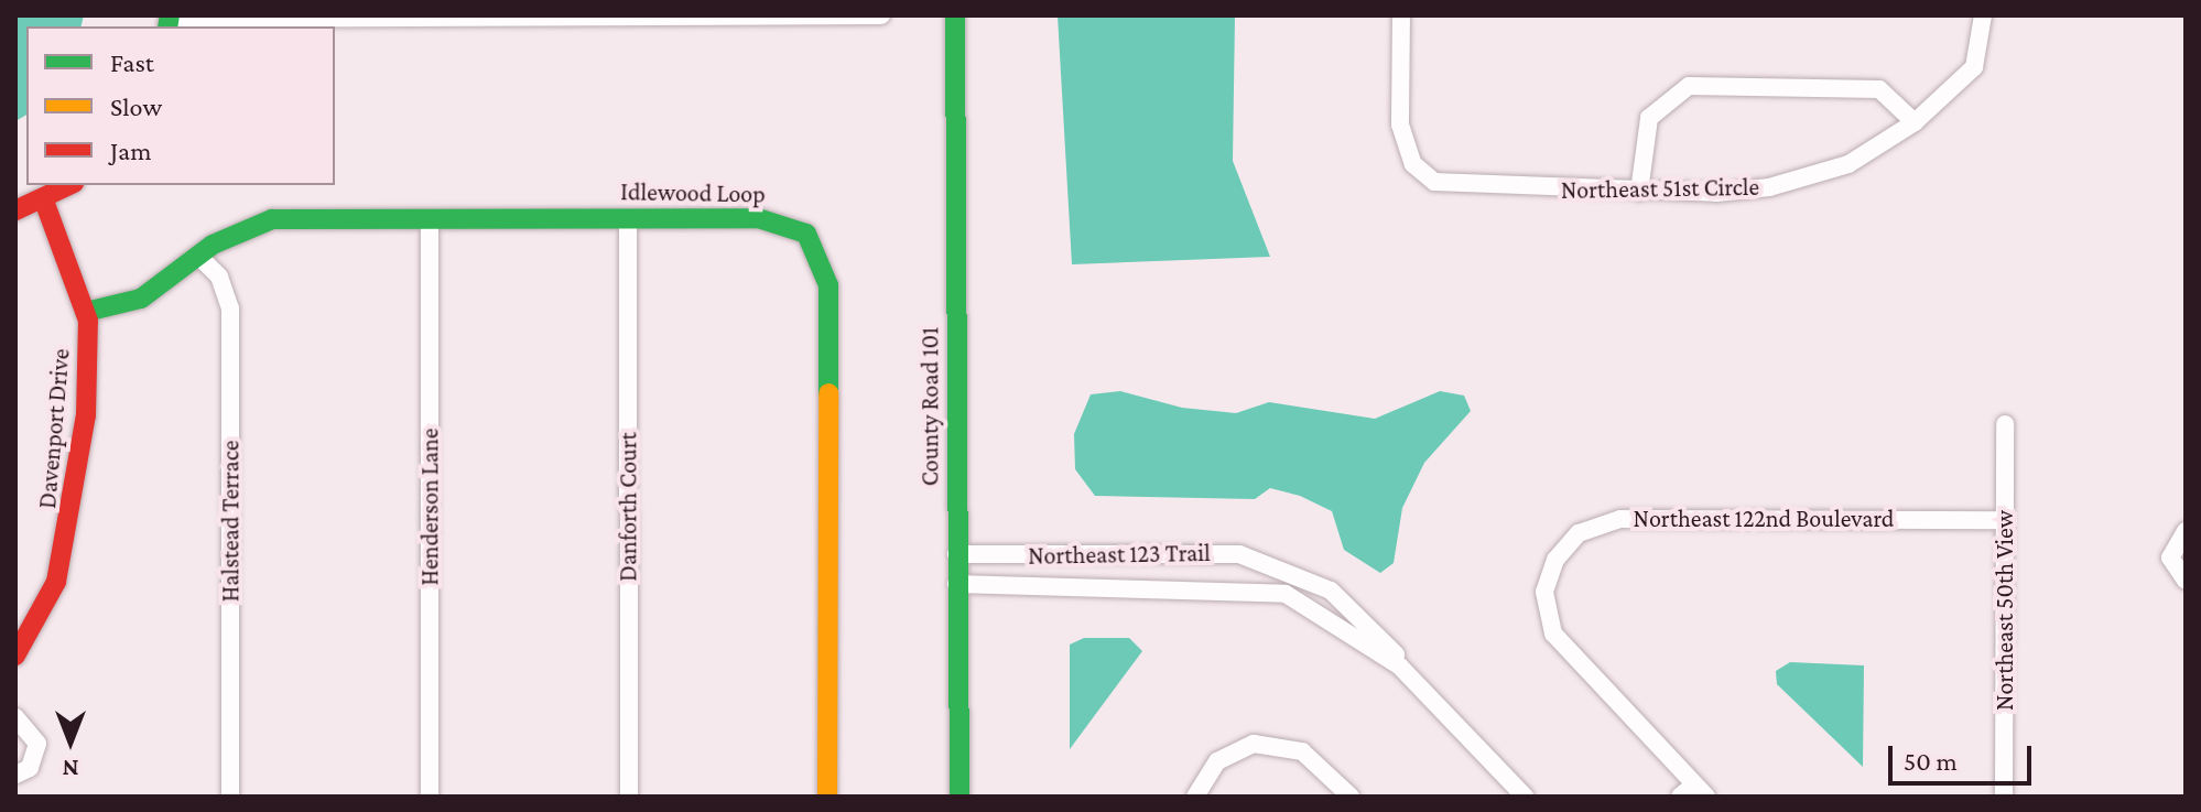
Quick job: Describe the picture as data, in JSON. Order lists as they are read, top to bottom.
{
  "streets": {
    "street": [
      "Northeast 51st Circle",
      "Idlewood Loop",
      "County Road 101",
      "Davenport Drive",
      "Henderson Lane",
      "Danforth Court",
      "Northeast 122nd Boulevard",
      "Halstead Terrace",
      "Northeast 123 Trail",
      "Northeast 50th View"
    ]
  },
  "crossings": [
    ["Idlewood Loop", "Davenport Drive"],
    ["Idlewood Loop", "Henderson Lane"],
    ["Idlewood Loop", "Danforth Court"],
    ["Idlewood Loop", "Halstead Terrace"],
    ["County Road 101", "Northeast 123 Trail"],
    ["Northeast 122nd Boulevard", "Northeast 50th View"]
  ],
  "legend": ["Fast", "Slow", "Jam"],
  "scale_bar": "50 m",
  "north": "bottom"
}
